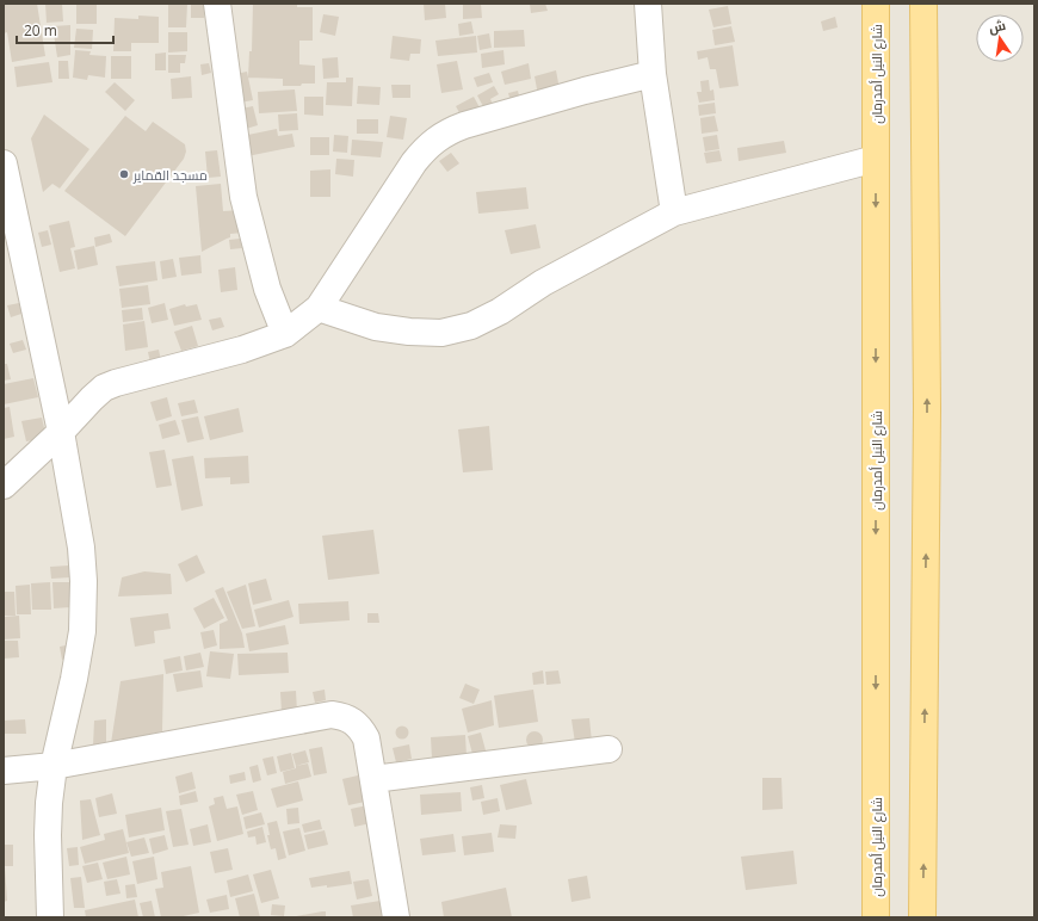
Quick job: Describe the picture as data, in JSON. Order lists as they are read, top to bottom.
{
  "streets": {
    "main road": ["شارع النيل أمدرمان"]
  },
  "places": ["مسجد القماير"],
  "scale_bar": "20 m",
  "north": "top"
}
